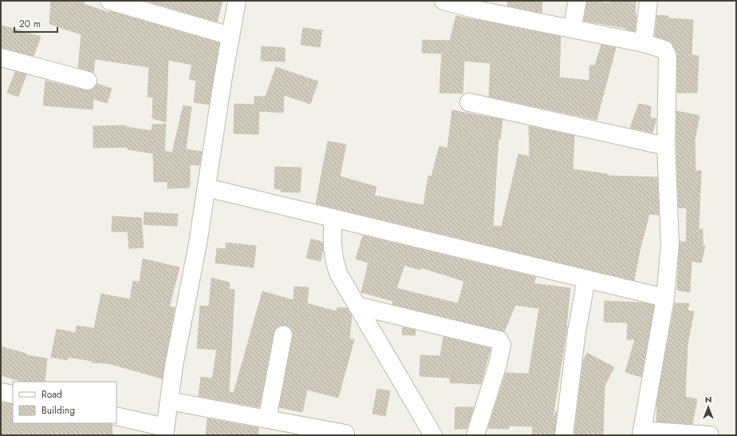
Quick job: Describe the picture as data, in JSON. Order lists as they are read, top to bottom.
{
  "legend": ["Road", "Building"],
  "scale_bar": "20 m",
  "north": "top"
}
